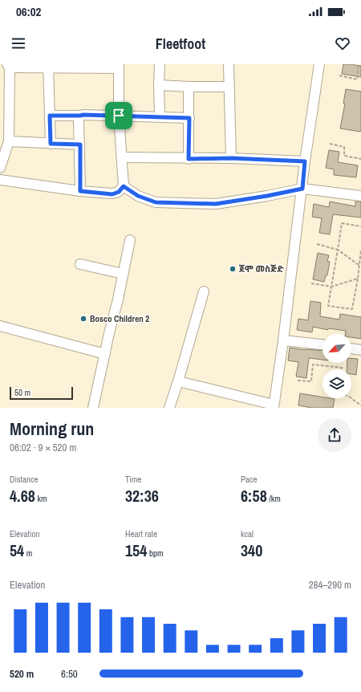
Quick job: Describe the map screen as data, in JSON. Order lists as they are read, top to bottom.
{
  "places": ["ጀሞ መስጅድ", "Bosco Children 2"],
  "scale_bar": "50 m",
  "north": "bottom left",
  "page": {
    "status": "06:02",
    "header": "Fleetfoot",
    "scale": "50 m",
    "heading": ["Morning run", "06:02 · 9 × 520 m"],
    "stats": [
      ["Distance", "4.68 km"],
      ["Time", "32:36"],
      ["Pace", "6:58 /km"],
      ["Elevation", "54 m"],
      ["Heart rate", "154 bpm"],
      ["kcal", "340"]
    ],
    "chart": ["Elevation", "284–290 m"],
    "list": [
      {
        "name": "520 m",
        "note": "6:50"
      }
    ]
  }
}
